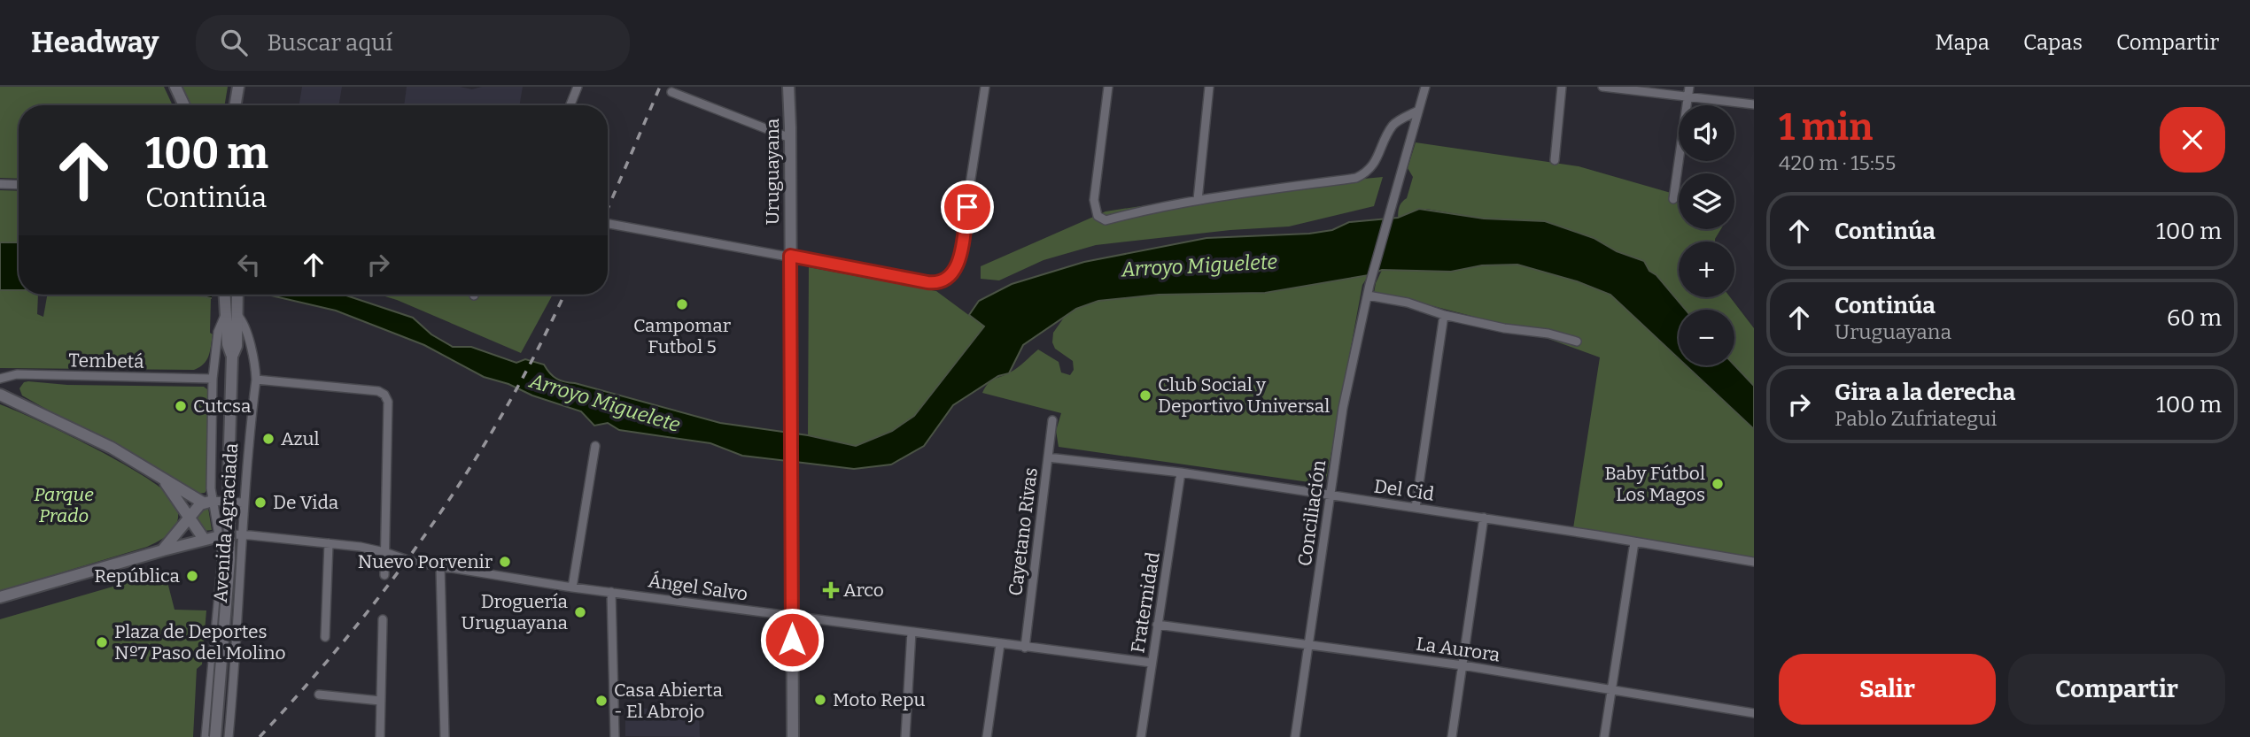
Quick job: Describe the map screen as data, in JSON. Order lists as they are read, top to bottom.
{
  "streets": {
    "street": [
      "Uruguayana",
      "Tembetá",
      "Del Cid",
      "Conciliación",
      "Avenida Agraciada",
      "Cayetano Rivas",
      "Ángel Salvo",
      "Fraternidad",
      "La Aurora"
    ]
  },
  "crossings": [
    ["Uruguayana", "Ángel Salvo"],
    ["Tembetá", "Avenida Agraciada"],
    ["Del Cid", "Conciliación"],
    ["Del Cid", "Cayetano Rivas"],
    ["Del Cid", "Fraternidad"],
    ["Conciliación", "La Aurora"],
    ["Avenida Agraciada", "Ángel Salvo"],
    ["Cayetano Rivas", "Ángel Salvo"],
    ["Ángel Salvo", "Fraternidad"],
    ["Fraternidad", "La Aurora"]
  ],
  "water": ["Arroyo Miguelete"],
  "parks": ["Parque Prado"],
  "places": {
    "other": [
      "Campomar Futbol 5",
      "Club Social y Deportivo Universal",
      "Cutcsa",
      "Azul",
      "Baby Fútbol Los Magos",
      "De Vida",
      "Nuevo Porvenir",
      "República",
      "Droguería Uruguayana",
      "Plaza de Deportes Nº7 Paso del Molino",
      "Moto Repu",
      "Casa Abierta - El Abrojo"
    ],
    "health": ["Arco"]
  },
  "page": {
    "header": "Headway",
    "search": "Buscar aquí",
    "nav": ["Mapa", "Capas", "Compartir"],
    "heading": ["1 min", "420 m · 15:55"],
    "map_buttons": ["+", "−"],
    "turn": ["100 m", "Continúa"],
    "list": [
      {
        "name": "Continúa",
        "value": "100 m"
      },
      {
        "name": "Continúa",
        "note": "Uruguayana",
        "value": "60 m"
      },
      {
        "name": "Gira a la derecha",
        "note": "Pablo Zufriategui",
        "value": "100 m"
      }
    ],
    "buttons": ["Salir", "Compartir"]
  }
}
